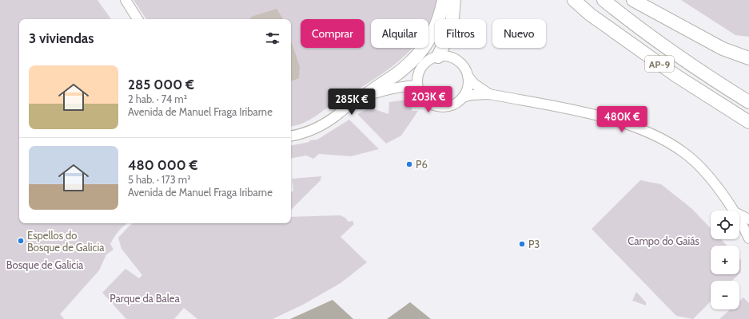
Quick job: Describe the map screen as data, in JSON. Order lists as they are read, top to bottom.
{
  "streets": {
    "highway": ["AP-9"]
  },
  "parks": ["Campo do Gaiás", "Bosque de Galicia", "Parque da Balea"],
  "places": ["P6", "Espellos do Bosque de Galicia", "P3"],
  "page": {
    "chip": [
      "Comprar",
      "Alquilar",
      "Filtros",
      "Nuevo"
    ],
    "heading": "3 viviendas",
    "list": [
      {
        "name": "285 000 €",
        "note": "2 hab. · 74 m² · Avenida de Manuel Fraga Iribarne"
      },
      {
        "name": "480 000 €",
        "note": "5 hab. · 173 m² · Avenida de Manuel Fraga Iribarne"
      }
    ],
    "price": ["203K €", "285K €", "480K €"],
    "map_buttons": ["+", "−"]
  }
}
